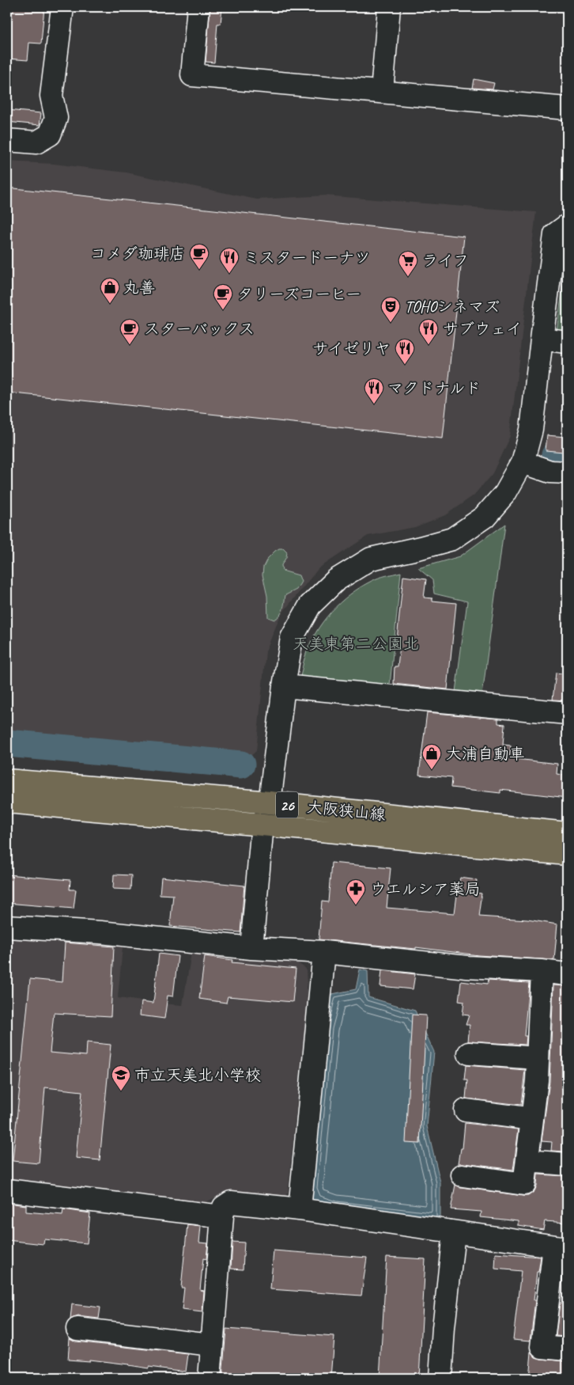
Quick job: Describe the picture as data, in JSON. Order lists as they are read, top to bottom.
{
  "streets": {
    "main road": ["26", "大阪狭山線"]
  },
  "parks": ["天美東第二公園北"],
  "places": {
    "cafe": ["コメダ珈琲店", "タリーズコーヒー", "スターバックス"],
    "restaurant": [
      "ミスタードーナツ",
      "サブウェイ",
      "サイゼリヤ",
      "マクドナルド"
    ],
    "supermarket": ["ライフ"],
    "shop": ["丸善", "大浦自動車"],
    "theatre": ["TOHOシネマズ"],
    "pharmacy": ["ウエルシア薬局"],
    "school or university": ["市立天美北小学校"]
  }
}
